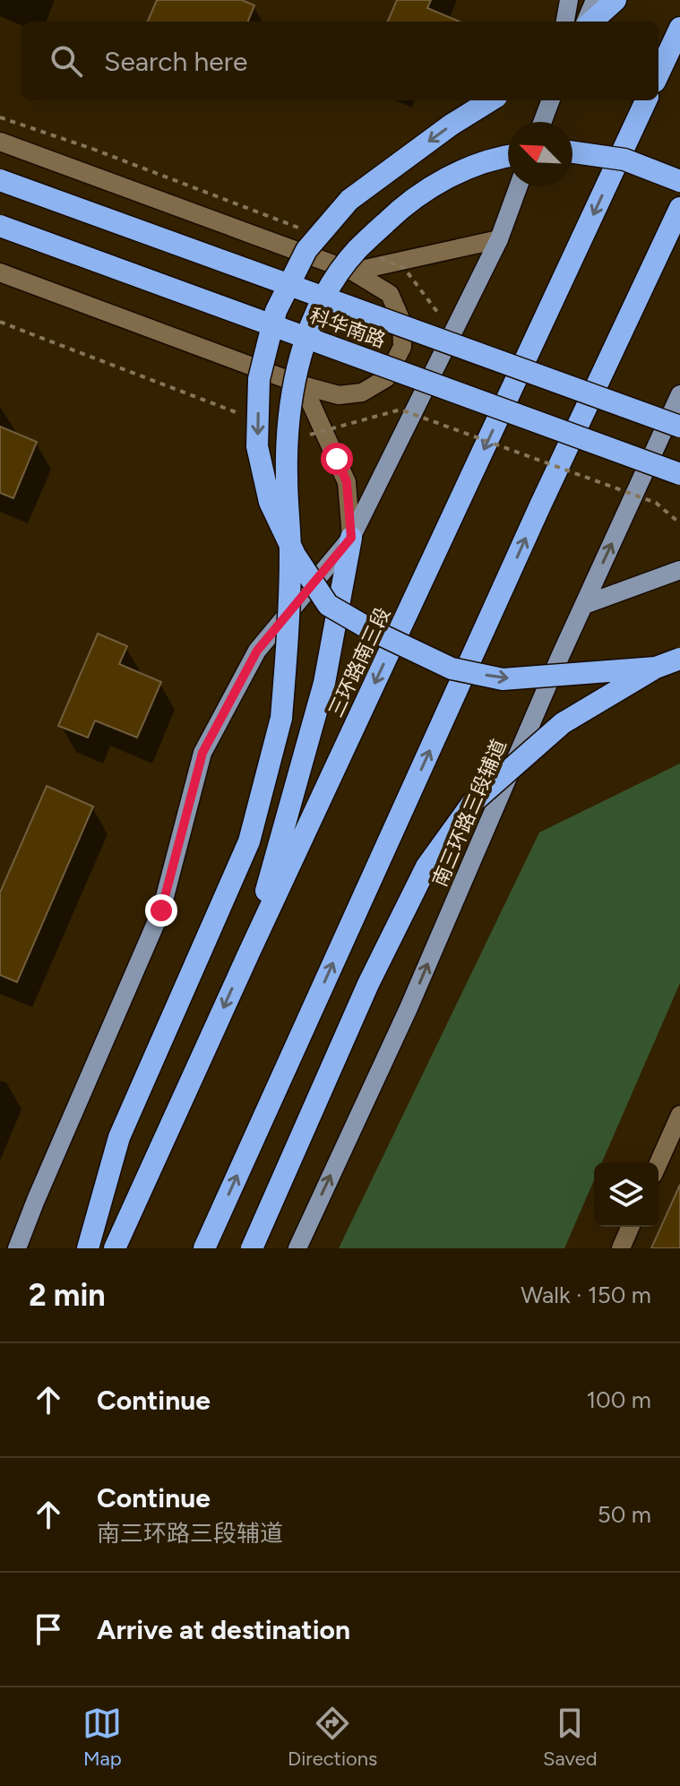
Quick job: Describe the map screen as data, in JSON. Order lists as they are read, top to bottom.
{
  "streets": {
    "highway": ["科华南路", "三环路南三段"],
    "main road": ["南三环路三段辅道"]
  },
  "one_way": ["南三环路三段辅道"],
  "north": "top left",
  "page": {
    "search": "Search here",
    "heading": ["2 min", "Walk · 150 m"],
    "list": [
      ["Continue", "100 m"],
      ["Continue", "南三环路三段辅道", "50 m"],
      "Arrive at destination"
    ],
    "nav": ["Map", "Directions", "Saved"]
  }
}
